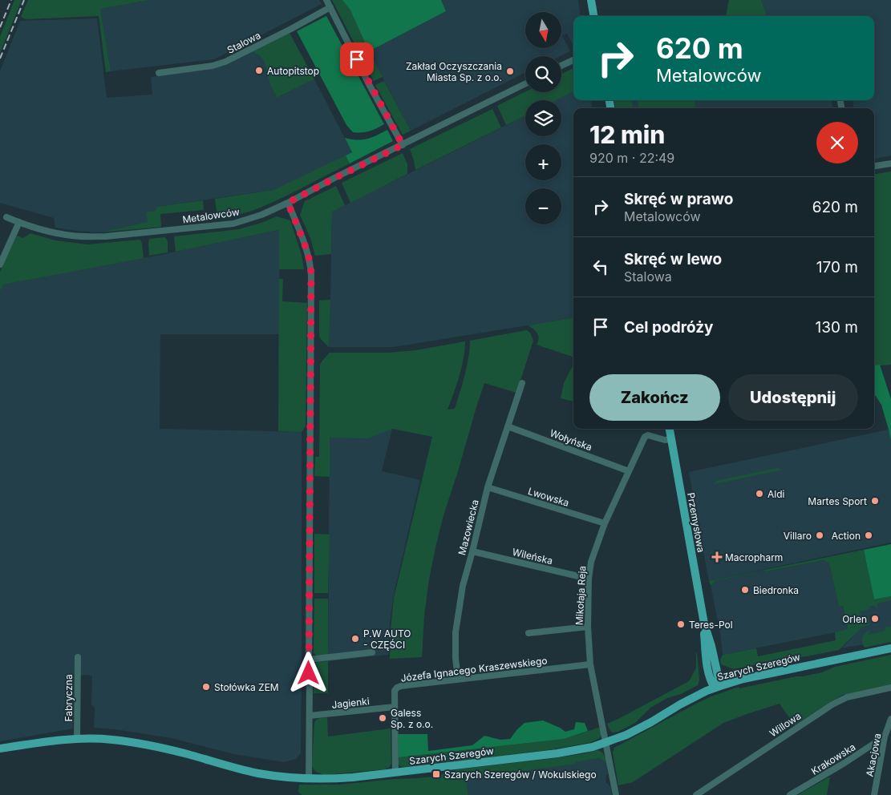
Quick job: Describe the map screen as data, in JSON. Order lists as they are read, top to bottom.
{
  "streets": {
    "main road": ["Przemysłowa", "Szarych Szeregów"],
    "street": [
      "Stalowa",
      "Metalowców",
      "Wołyńska",
      "Lwowska",
      "Mazowiecka",
      "Wileńska",
      "Mikołaja Reja",
      "Józefa Ignacego Kraszewskiego",
      "Fabryczna",
      "Jagienki",
      "Willowa",
      "Akacjowa",
      "Krakowska"
    ]
  },
  "crossings": [
    ["Wołyńska", "Mazowiecka"],
    ["Wołyńska", "Mikołaja Reja"],
    ["Lwowska", "Mazowiecka"],
    ["Lwowska", "Mikołaja Reja"],
    ["Przemysłowa", "Mikołaja Reja"],
    ["Przemysłowa", "Szarych Szeregów"],
    ["Mazowiecka", "Wileńska"],
    ["Mazowiecka", "Józefa Ignacego Kraszewskiego"],
    ["Wileńska", "Mikołaja Reja"],
    ["Mikołaja Reja", "Szarych Szeregów"],
    ["Mikołaja Reja", "Józefa Ignacego Kraszewskiego"],
    ["Szarych Szeregów", "Józefa Ignacego Kraszewskiego"],
    ["Szarych Szeregów", "Fabryczna"],
    ["Józefa Ignacego Kraszewskiego", "Jagienki"],
    ["Akacjowa", "Krakowska"]
  ],
  "places": {
    "other": [
      "Autopitstop",
      "Zakład Oczyszczania Miasta Sp. z o.o.",
      "Aldi",
      "Martes Sport",
      "Villaro",
      "Action",
      "Biedronka",
      "Orlen",
      "Teres-Pol",
      "P.W AUTO - CZĘŚCI",
      "Stołówka ZEM",
      "Galess Sp. z o.o."
    ],
    "health": ["Macropharm"],
    "transit": ["Szarych Szeregów / Wokulskiego"]
  },
  "north": "bottom",
  "page": {
    "map_buttons": ["+", "−"],
    "turn": ["620 m", "Metalowców"],
    "heading": ["12 min", "920 m · 22:49"],
    "list": [
      {
        "name": "Skręć w prawo",
        "note": "Metalowców",
        "value": "620 m"
      },
      {
        "name": "Skręć w lewo",
        "note": "Stalowa",
        "value": "170 m"
      },
      {
        "name": "Cel podróży",
        "value": "130 m"
      }
    ],
    "buttons": ["Zakończ", "Udostępnij"]
  }
}
